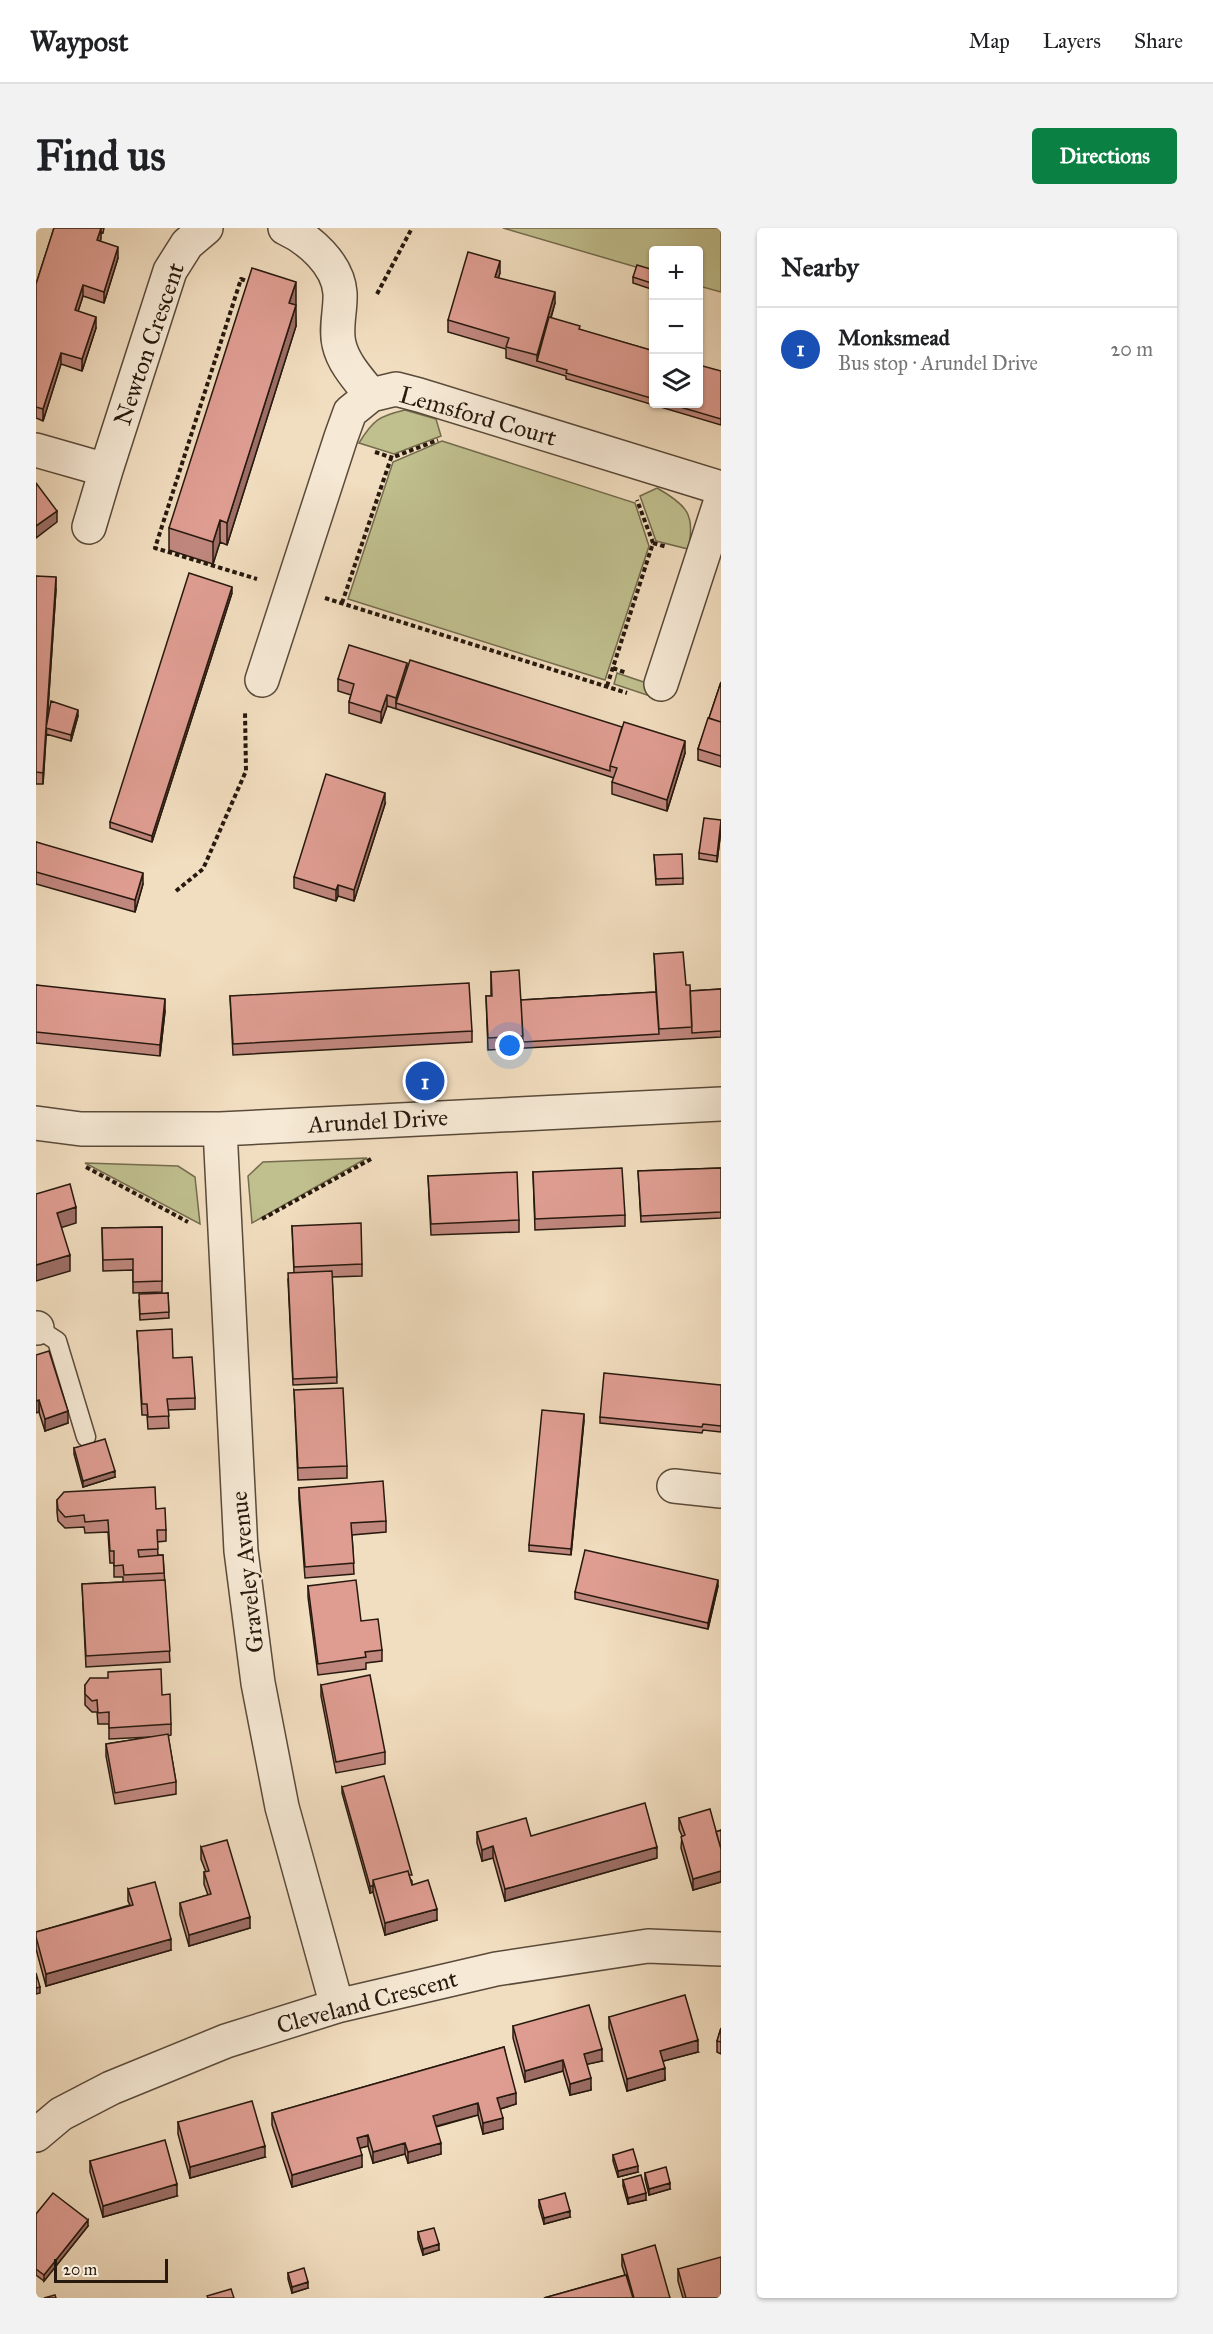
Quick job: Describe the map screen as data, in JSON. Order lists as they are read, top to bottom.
{
  "streets": {
    "street": [
      "Newton Crescent",
      "Lemsford Court",
      "Arundel Drive",
      "Graveley Avenue",
      "Cleveland Crescent"
    ]
  },
  "crossings": [
    ["Arundel Drive", "Graveley Avenue"],
    ["Graveley Avenue", "Cleveland Crescent"]
  ],
  "scale_bar": "20 m",
  "page": {
    "header": "Waypost",
    "nav": ["Map", "Layers", "Share"],
    "buttons": "Directions",
    "title": "Find us",
    "heading": "Nearby",
    "map_buttons": ["+", "−"],
    "list": [
      {
        "mark": "1",
        "name": "Monksmead",
        "note": "Bus stop · Arundel Drive",
        "value": "20 m"
      }
    ],
    "pins": "1",
    "scale": "20 m"
  }
}
